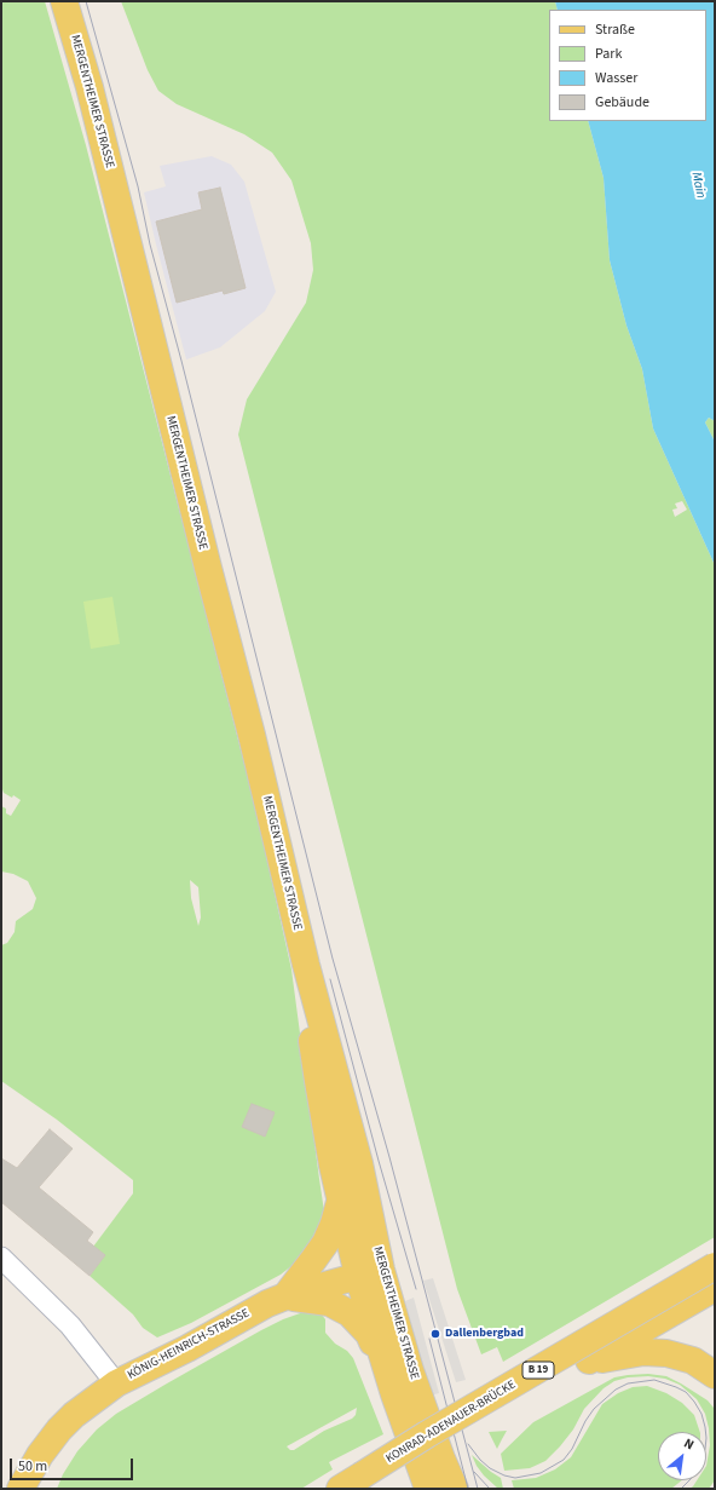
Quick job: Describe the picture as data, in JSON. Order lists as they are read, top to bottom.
{
  "streets": {
    "main road": [
      "MERGENTHEIMER STRASSE",
      "KÖNIG-HEINRICH-STRASSE",
      "B 19",
      "KONRAD-ADENAUER-BRÜCKE"
    ]
  },
  "crossings": [
    ["MERGENTHEIMER STRASSE", "KÖNIG-HEINRICH-STRASSE"],
    ["B 19", "KONRAD-ADENAUER-BRÜCKE"]
  ],
  "water": ["Main"],
  "places": ["Dallenbergbad"],
  "legend": [
    "Straße",
    "Park",
    "Wasser",
    "Gebäude"
  ],
  "scale_bar": "50 m",
  "north": "top right"
}
